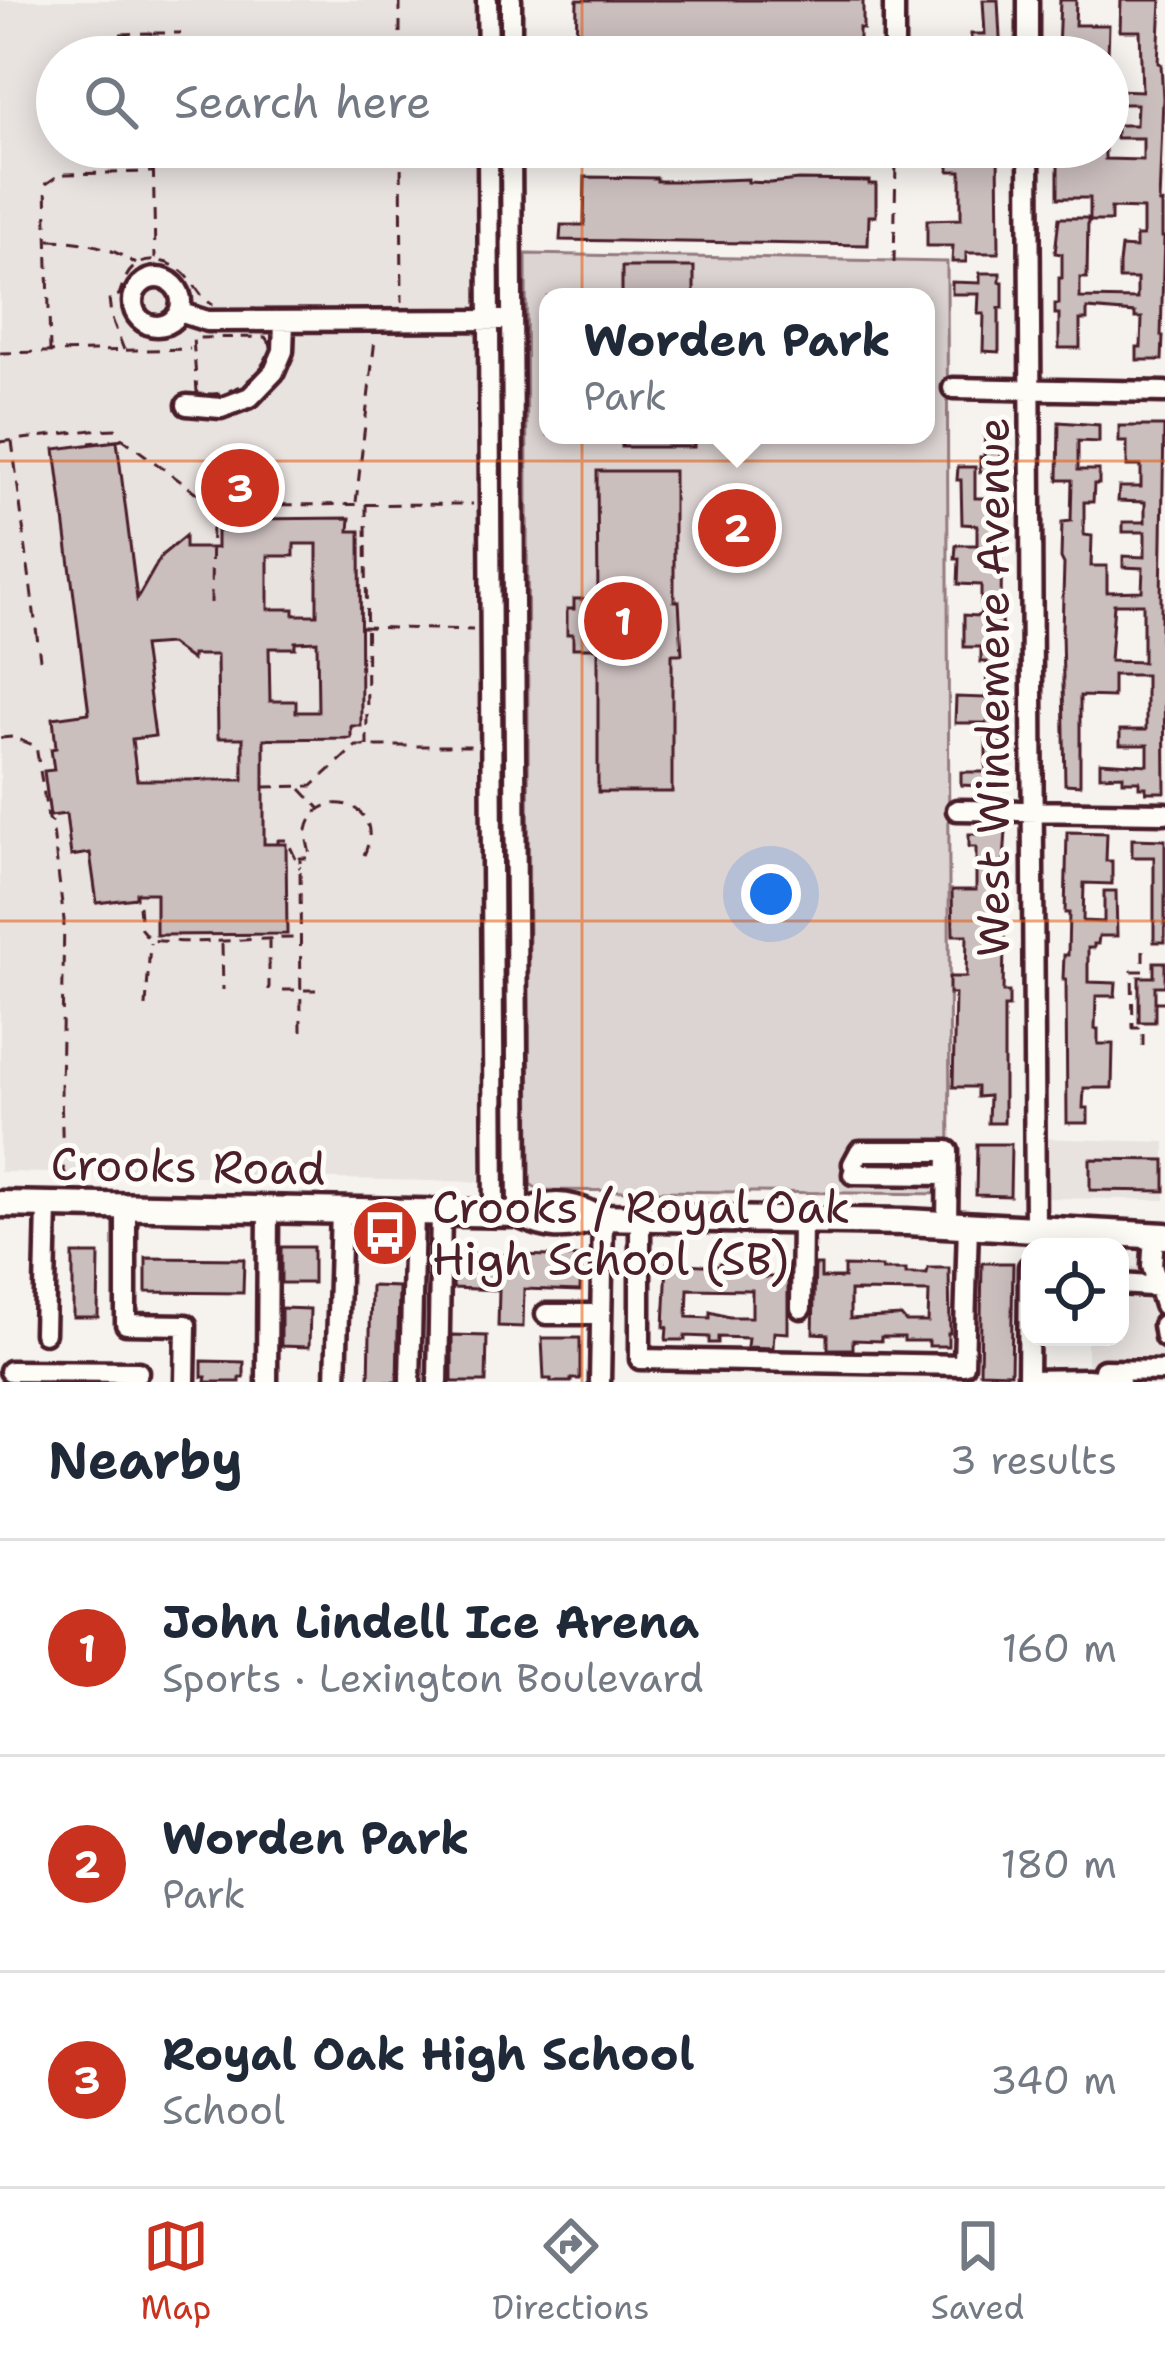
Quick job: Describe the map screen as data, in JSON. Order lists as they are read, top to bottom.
{
  "streets": {
    "main road": ["Crooks Road"],
    "street": ["West Windemere Avenue"]
  },
  "crossings": [
    ["West Windemere Avenue", "Crooks Road"]
  ],
  "places": {
    "bus stop": ["Crooks / Royal Oak High School (SB)"]
  },
  "page": {
    "search": "Search here",
    "popup": ["Worden Park", "Park"],
    "pins": ["3", "2", "1"],
    "heading": ["Nearby", "3 results"],
    "list": [
      {
        "mark": "1",
        "name": "John Lindell Ice Arena",
        "note": "Sports · Lexington Boulevard",
        "value": "160 m"
      },
      {
        "mark": "2",
        "name": "Worden Park",
        "note": "Park",
        "value": "180 m"
      },
      {
        "mark": "3",
        "name": "Royal Oak High School",
        "note": "School",
        "value": "340 m"
      }
    ],
    "nav": ["Map", "Directions", "Saved"]
  }
}
